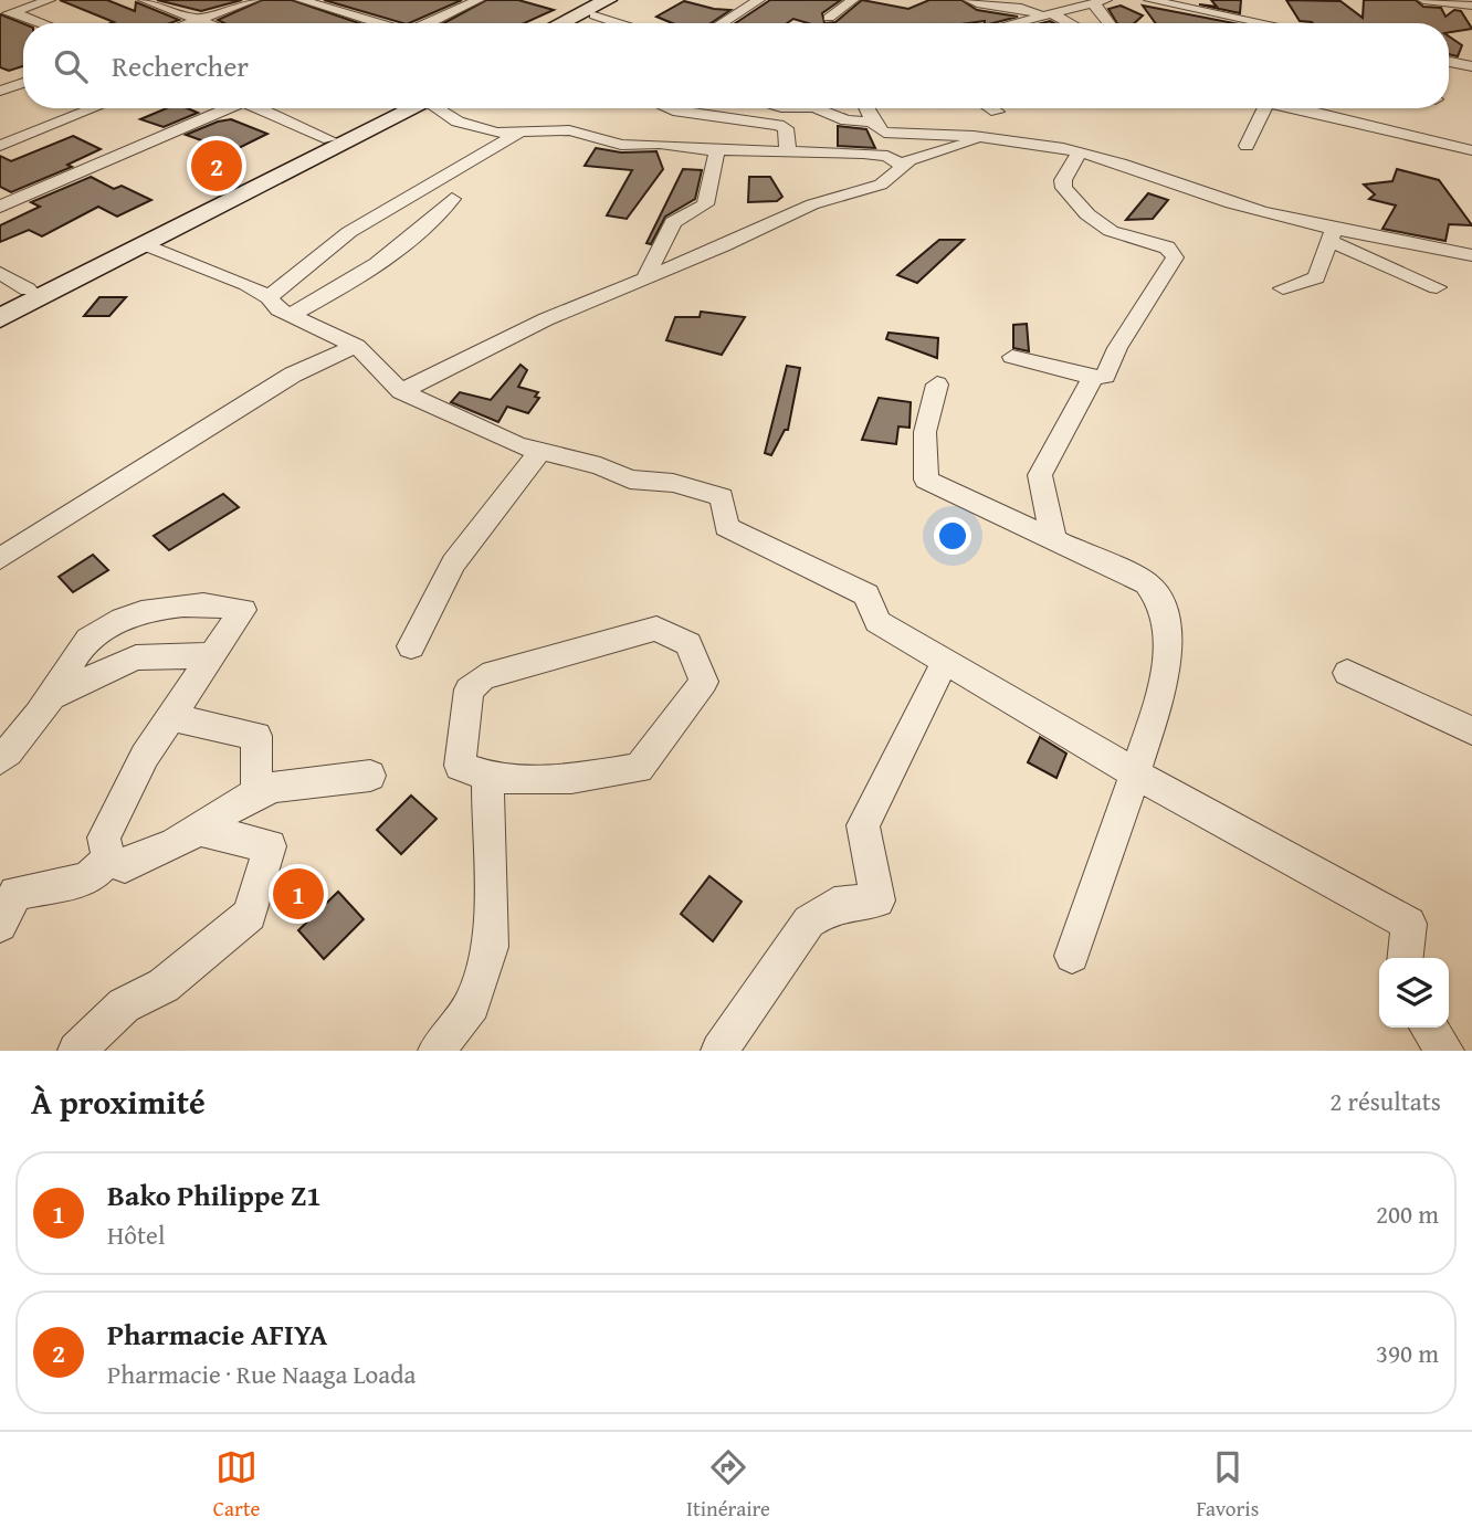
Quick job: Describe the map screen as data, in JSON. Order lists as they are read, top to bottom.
{
  "page": {
    "search": "Rechercher",
    "pins": ["2", "1"],
    "heading": ["À proximité", "2 résultats"],
    "list": [
      {
        "mark": "1",
        "name": "Bako Philippe Z1",
        "note": "Hôtel",
        "value": "200 m"
      },
      {
        "mark": "2",
        "name": "Pharmacie AFIYA",
        "note": "Pharmacie · Rue Naaga Loada",
        "value": "390 m"
      }
    ],
    "nav": ["Carte", "Itinéraire", "Favoris"]
  }
}
